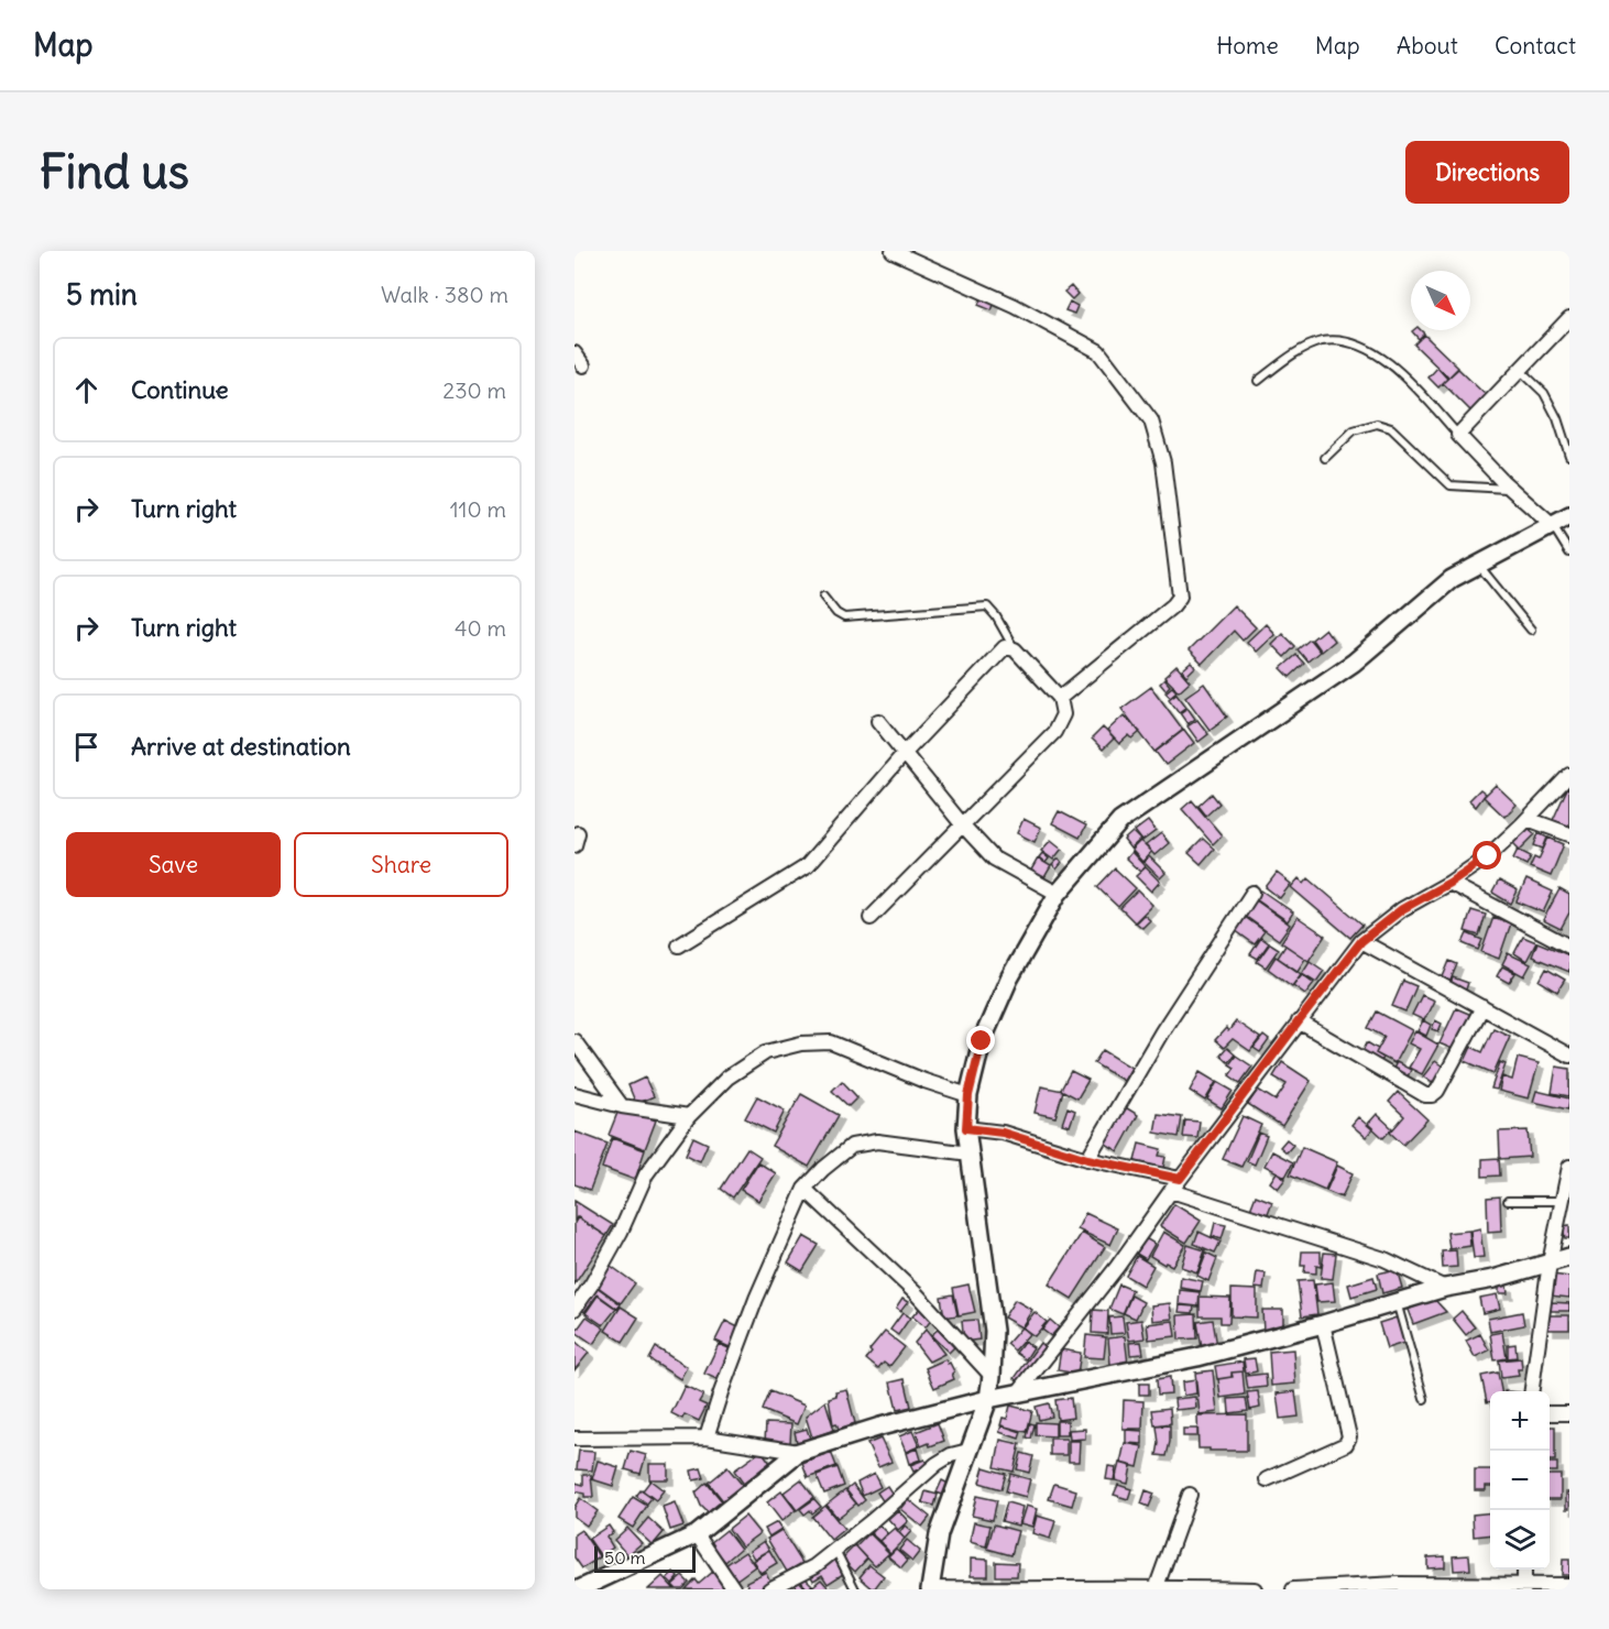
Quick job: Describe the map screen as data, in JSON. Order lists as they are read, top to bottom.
{
  "scale_bar": "50 m",
  "north": "bottom right",
  "page": {
    "header": "Map",
    "nav": [
      "Home",
      "Map",
      "About",
      "Contact"
    ],
    "buttons": [
      "Directions",
      ["Save", "Share"]
    ],
    "title": "Find us",
    "heading": ["5 min", "Walk · 380 m"],
    "list": [
      ["Continue", "230 m"],
      ["Turn right", "110 m"],
      ["Turn right", "40 m"],
      "Arrive at destination"
    ],
    "map_buttons": ["+", "−"],
    "scale": "50 m"
  }
}
